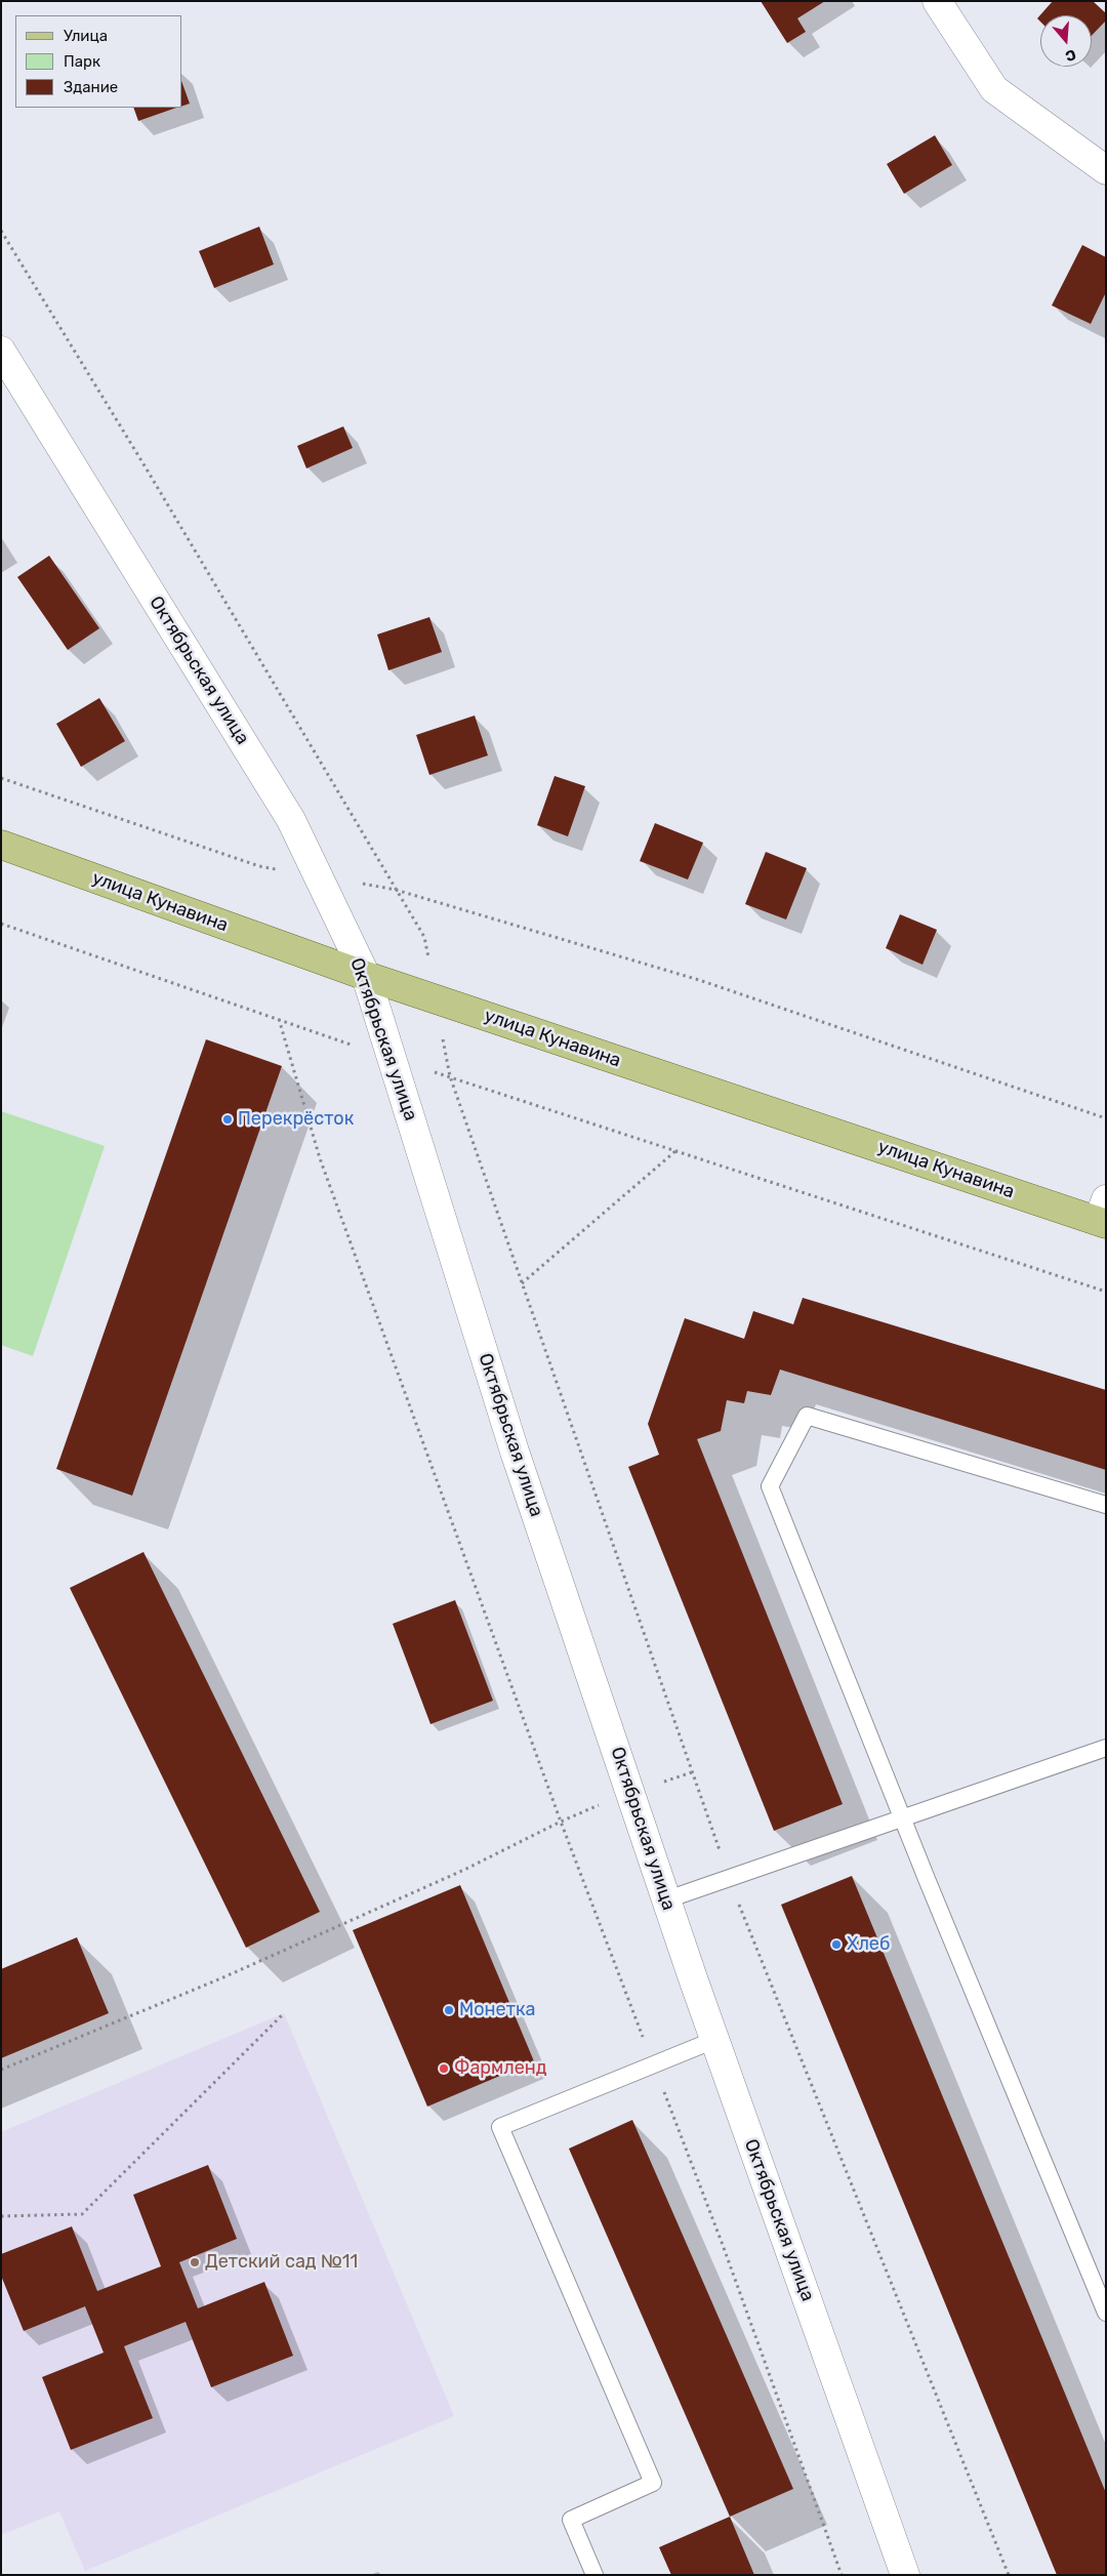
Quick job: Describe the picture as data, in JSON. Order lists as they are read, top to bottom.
{
  "streets": {
    "main road": ["улица Кунавина"],
    "street": ["Октябрьская улица"]
  },
  "crossings": [
    ["Октябрьская улица", "улица Кунавина"]
  ],
  "places": [
    "Перекрёсток",
    "Хлеб",
    "Монетка",
    "Фармленд",
    "Детский сад №11"
  ],
  "legend": ["Улица", "Парк", "Здание"],
  "north": "bottom"
}
